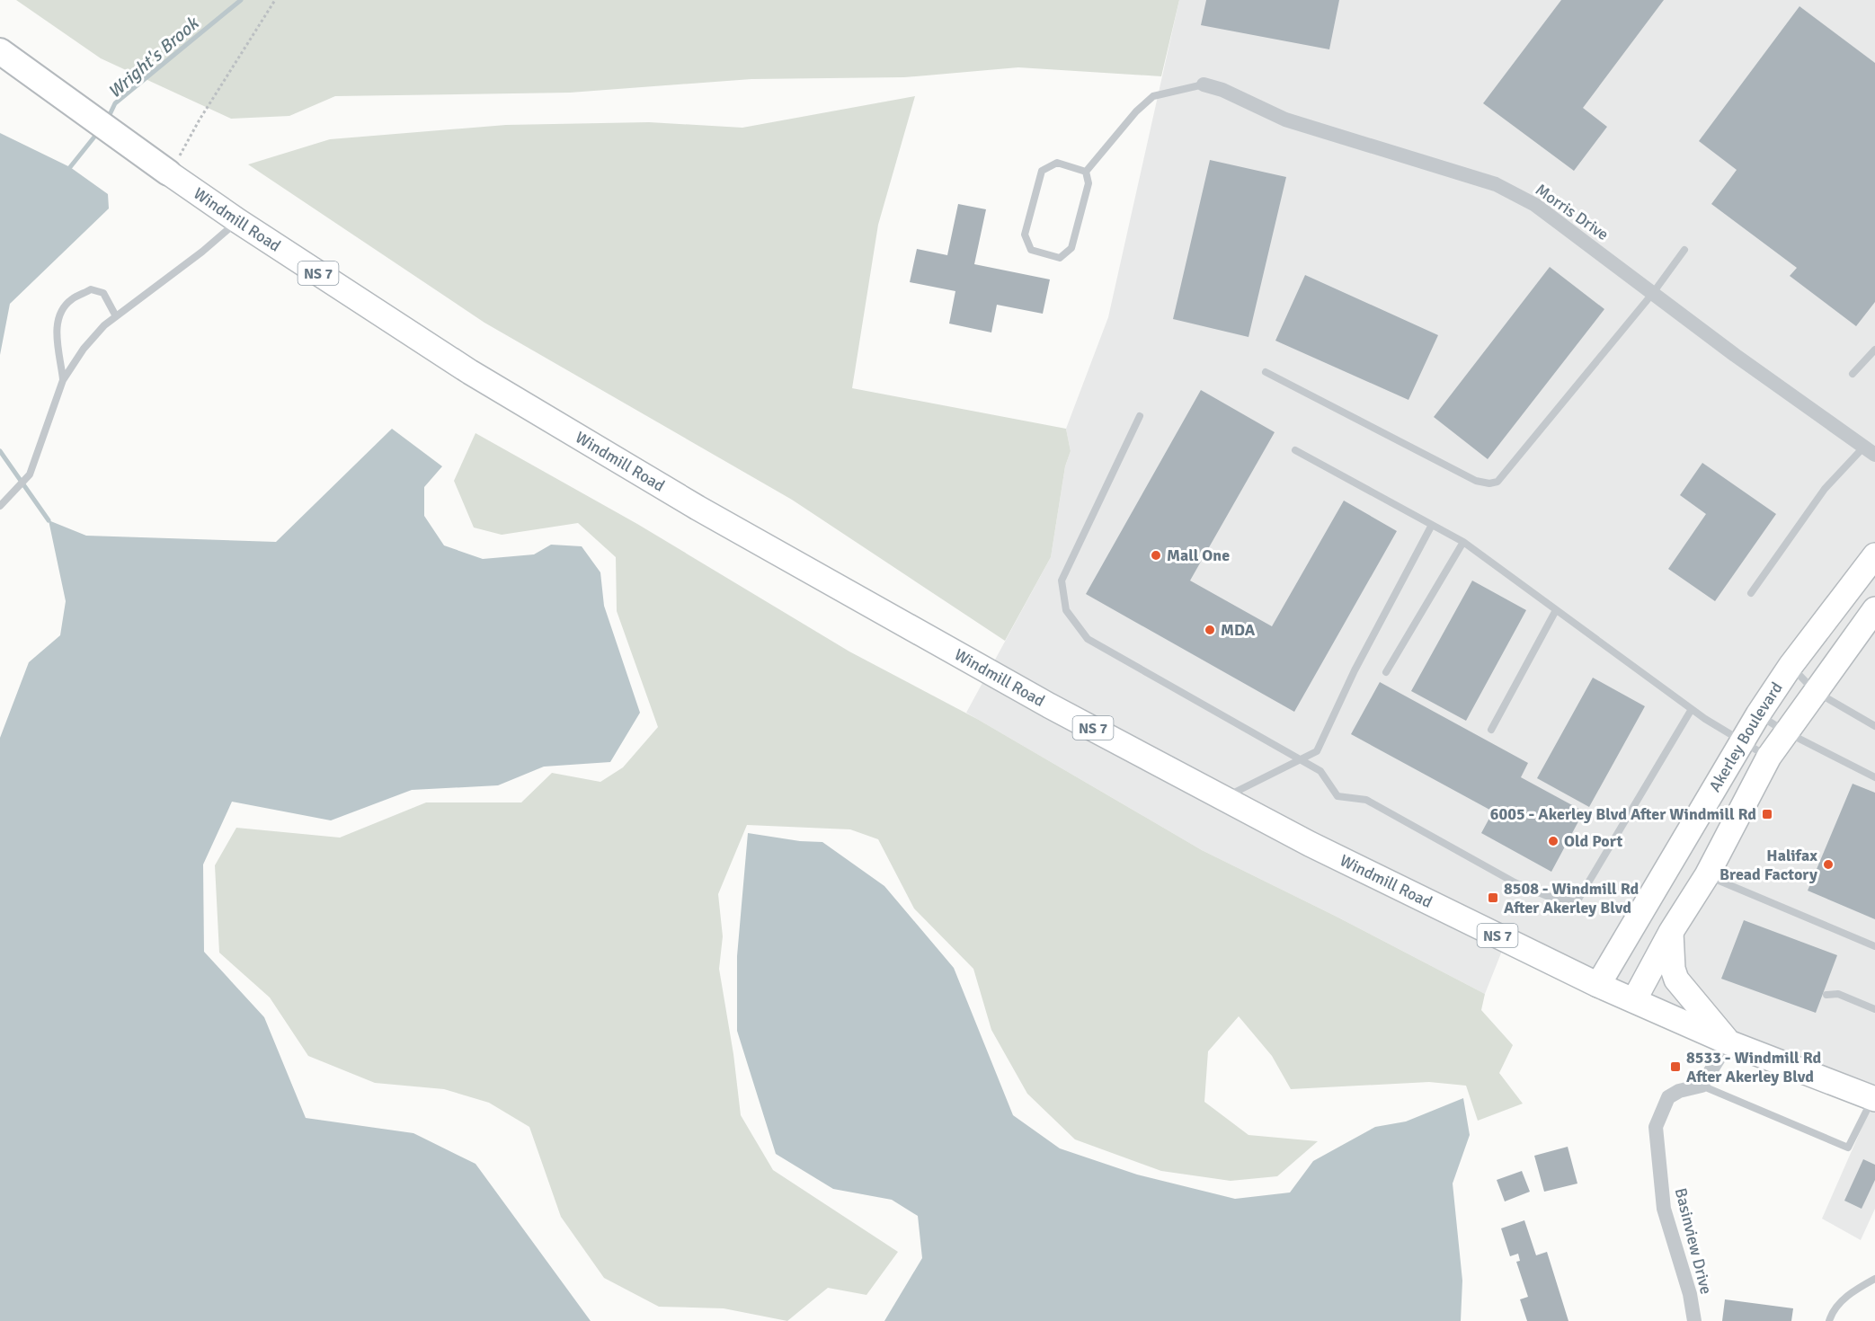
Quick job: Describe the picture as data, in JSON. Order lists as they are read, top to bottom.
{
  "streets": {
    "highway": ["Windmill Road", "NS 7"],
    "main road": ["Akerley Boulevard"],
    "street": ["Morris Drive", "Basinview Drive"]
  },
  "crossings": [
    ["Windmill Road", "Akerley Boulevard"]
  ],
  "water": ["Wright's Brook"],
  "places": {
    "other": [
      "Mall One",
      "MDA",
      "Old Port",
      "Halifax Bread Factory"
    ],
    "transit": ["6005 - Akerley Blvd After Windmill Rd", "8508 - Windmill Rd After Akerley Blvd", "8533 - Windmill Rd After Akerley Blvd"]
  }
}
